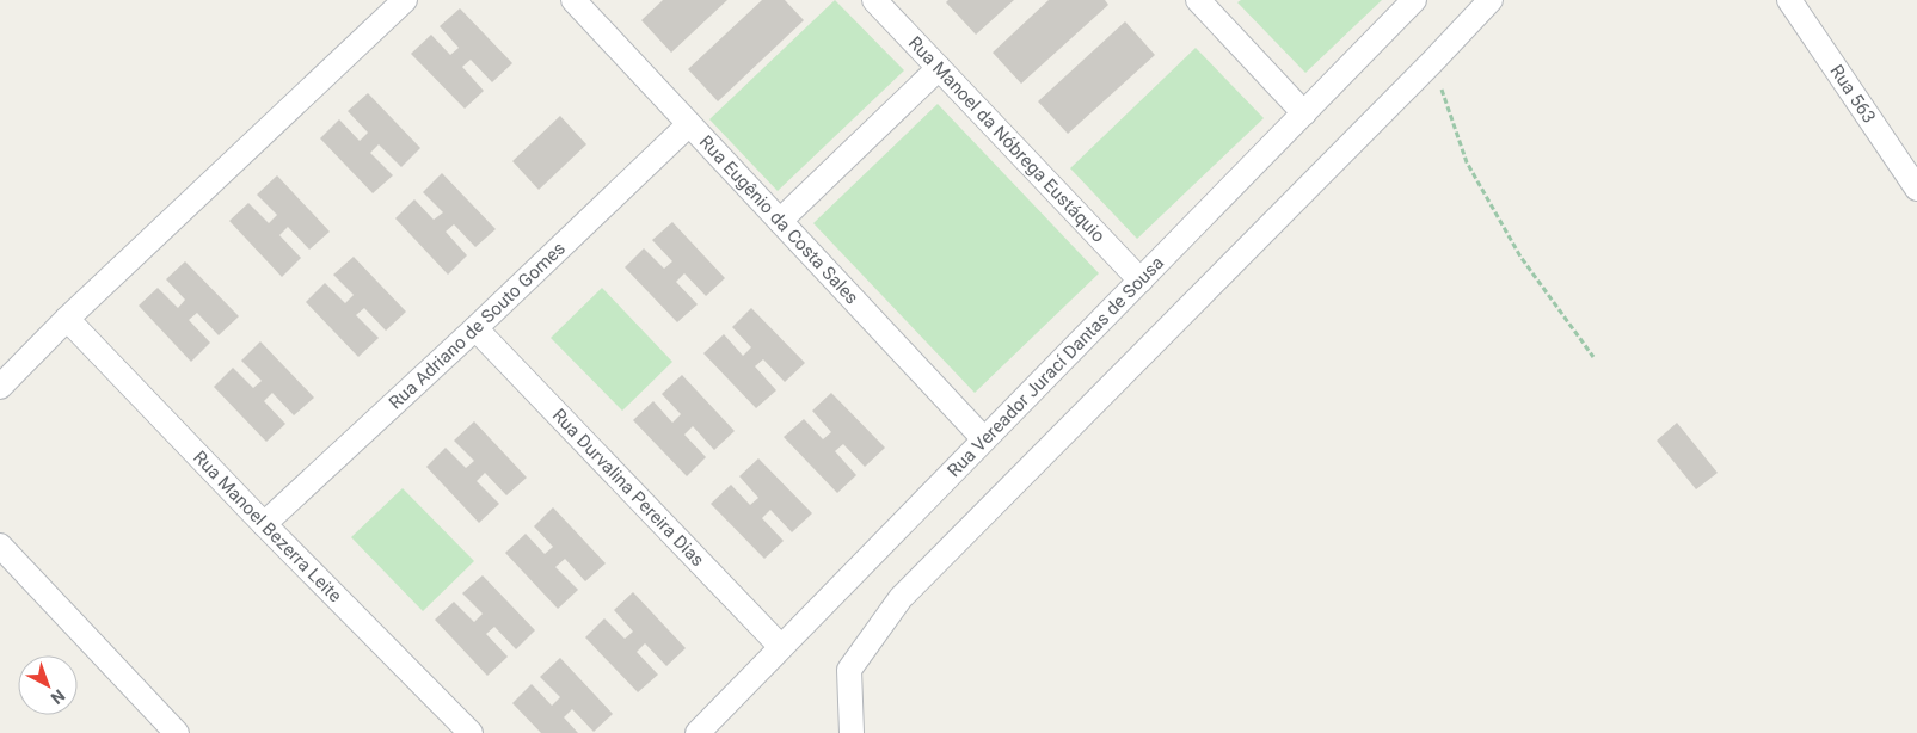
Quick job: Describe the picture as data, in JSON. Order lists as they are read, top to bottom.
{
  "streets": {
    "street": [
      "Rua 563",
      "Rua Manoel da Nóbrega Eustáquio",
      "Rua Eugênio da Costa Sales",
      "Rua Adriano de Souto Gomes",
      "Rua Vereador Jurací Dantas de Sousa",
      "Rua Durvalina Pereira Dias",
      "Rua Manoel Bezerra Leite"
    ]
  },
  "crossings": [
    ["Rua Manoel da Nóbrega Eustáquio", "Rua Vereador Jurací Dantas de Sousa"],
    ["Rua Eugênio da Costa Sales", "Rua Adriano de Souto Gomes"],
    ["Rua Eugênio da Costa Sales", "Rua Vereador Jurací Dantas de Sousa"],
    ["Rua Adriano de Souto Gomes", "Rua Durvalina Pereira Dias"],
    ["Rua Adriano de Souto Gomes", "Rua Manoel Bezerra Leite"],
    ["Rua Vereador Jurací Dantas de Sousa", "Rua Durvalina Pereira Dias"]
  ],
  "north": "bottom right"
}
